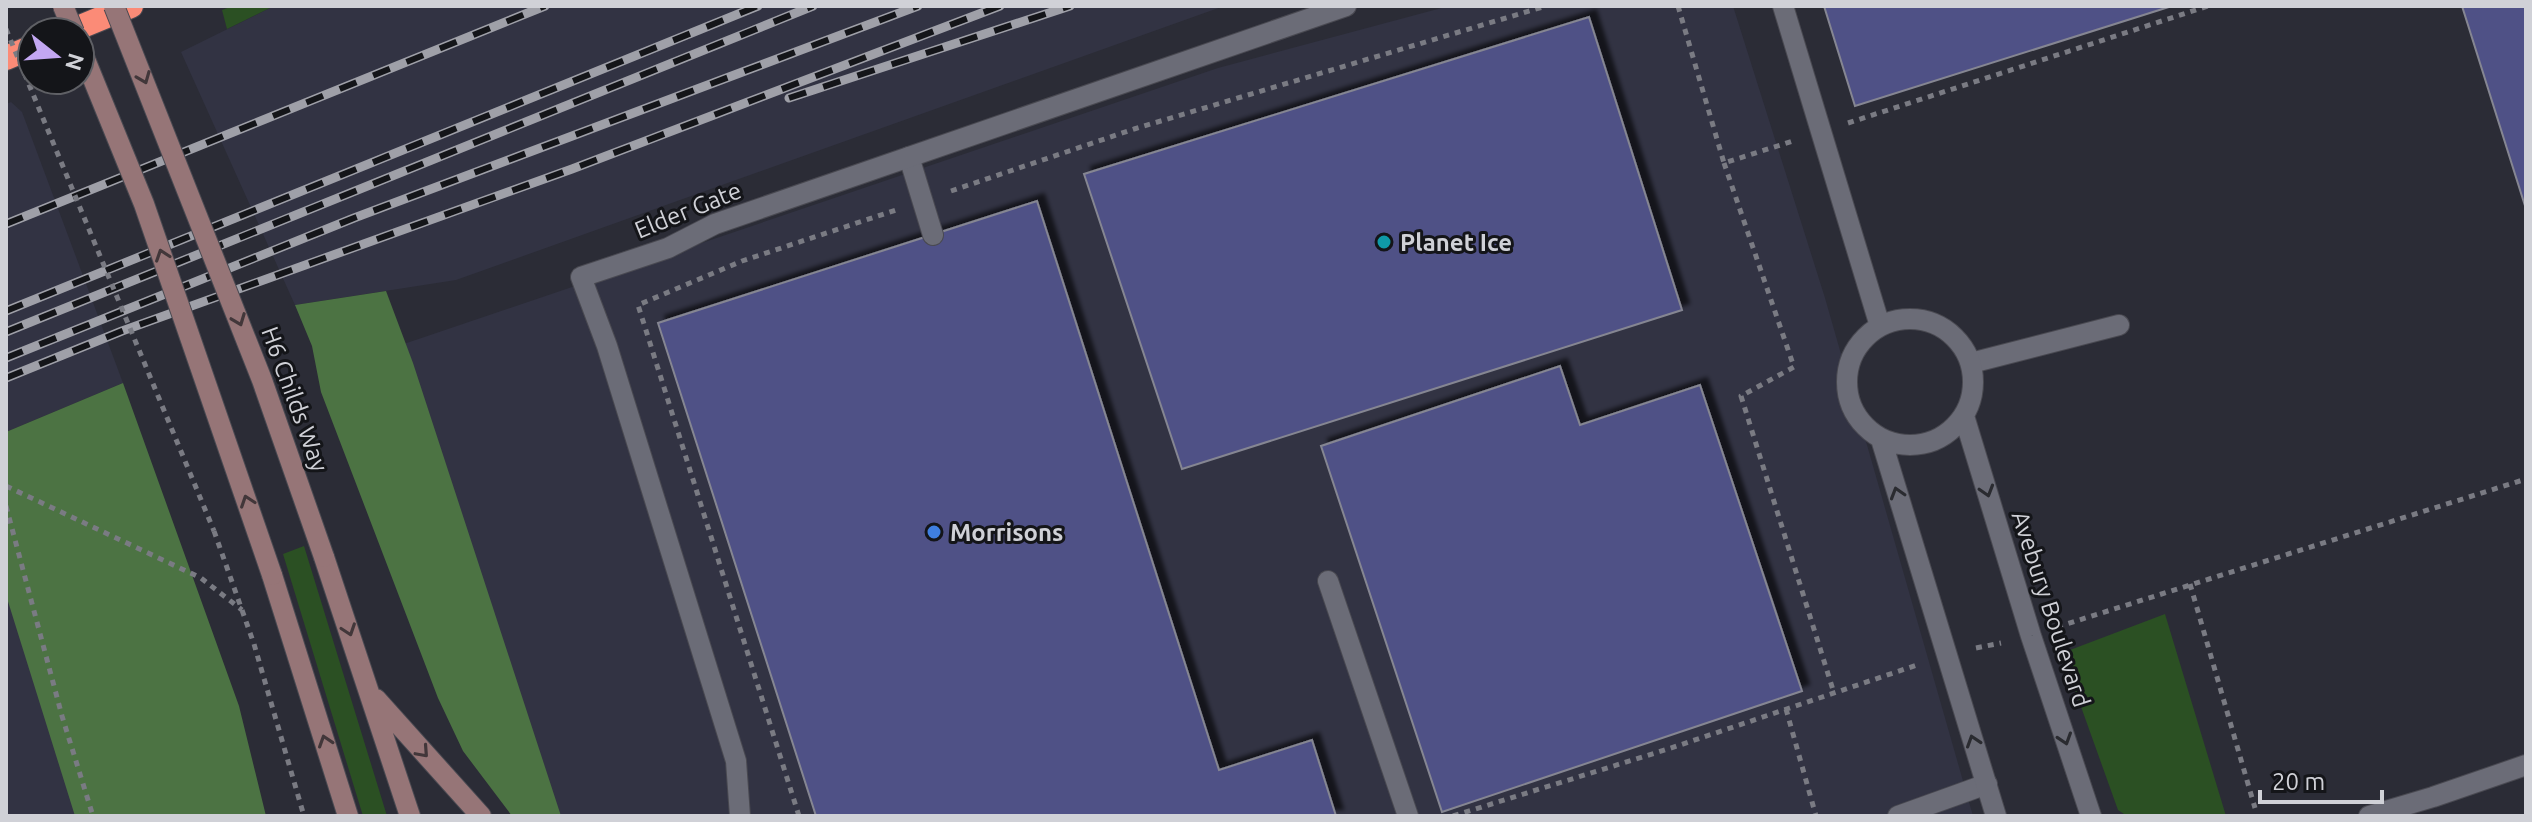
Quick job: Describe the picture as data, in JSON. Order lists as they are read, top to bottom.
{
  "streets": {
    "street": ["Elder Gate", "H6 Childs Way", "Avebury Boulevard"]
  },
  "places": ["Planet Ice", "Morrisons"],
  "scale_bar": "20 m",
  "north": "right"
}
